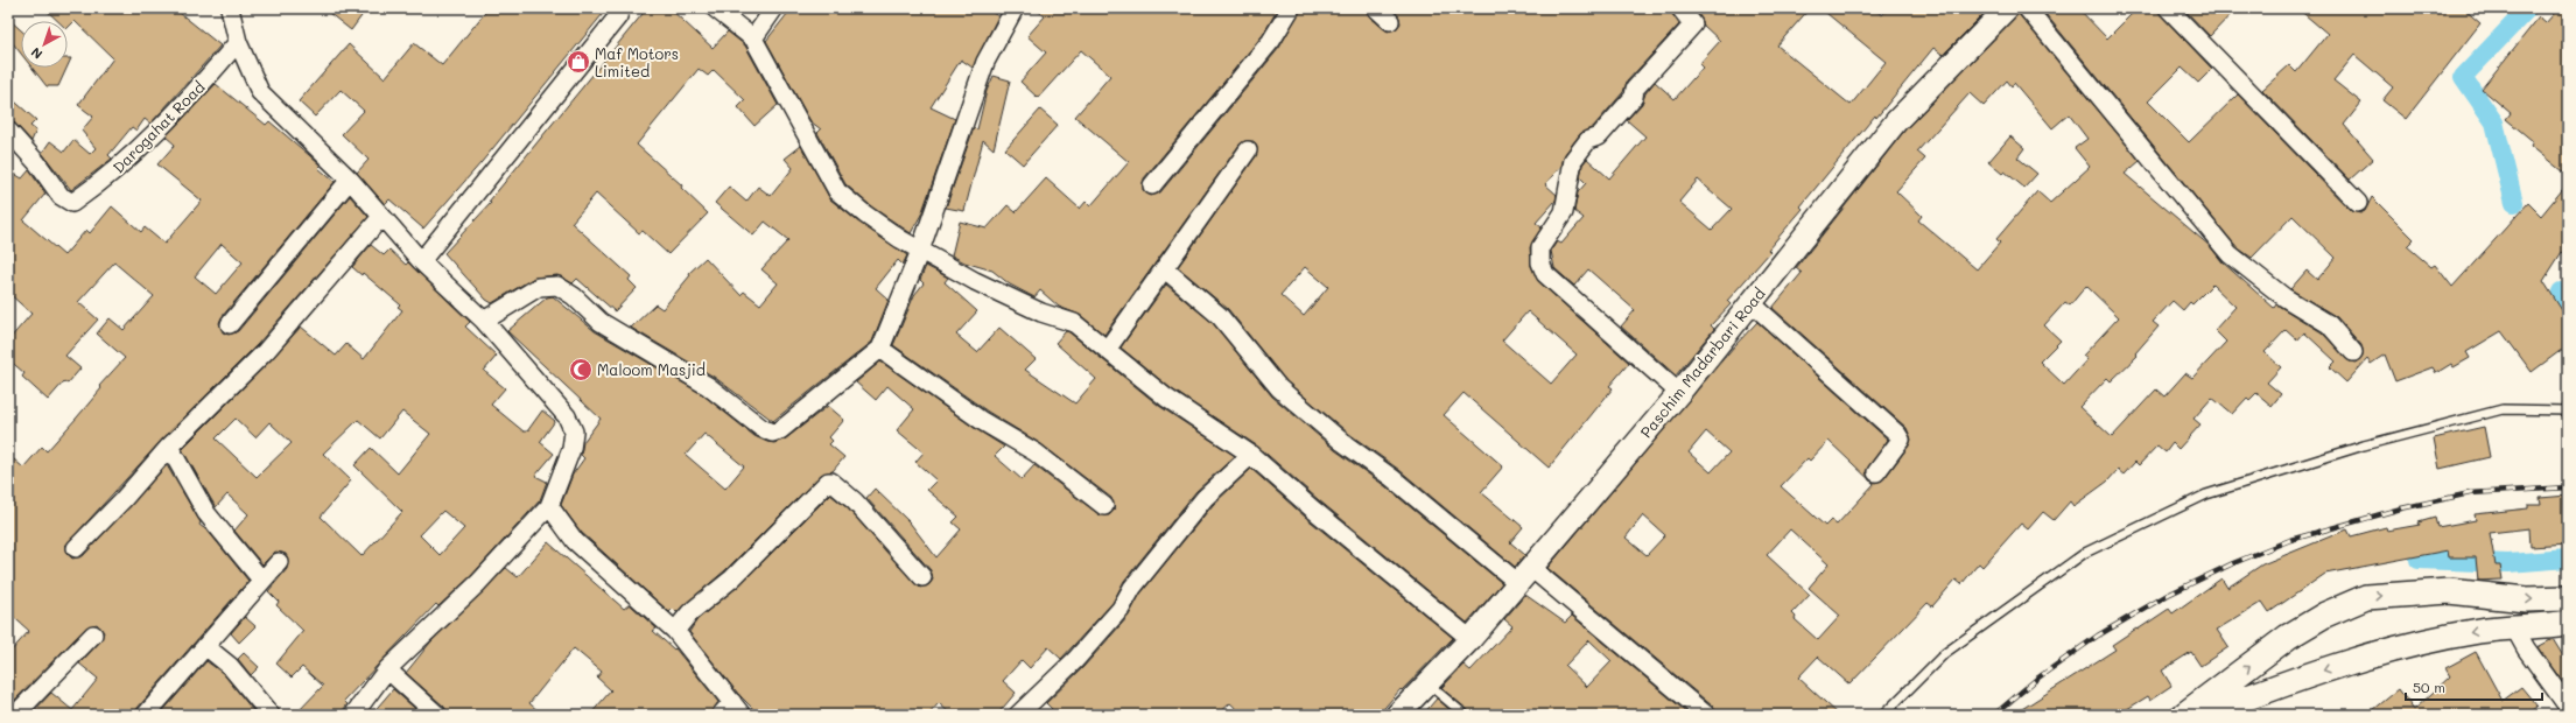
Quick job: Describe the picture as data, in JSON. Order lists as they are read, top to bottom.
{
  "streets": {
    "street": ["Darogahat Road", "Paschim Madarbari Road"]
  },
  "places": {
    "shop": ["Maf Motors Limited"],
    "mosque": ["Maloom Masjid"]
  },
  "scale_bar": "50 m",
  "north": "bottom left"
}
